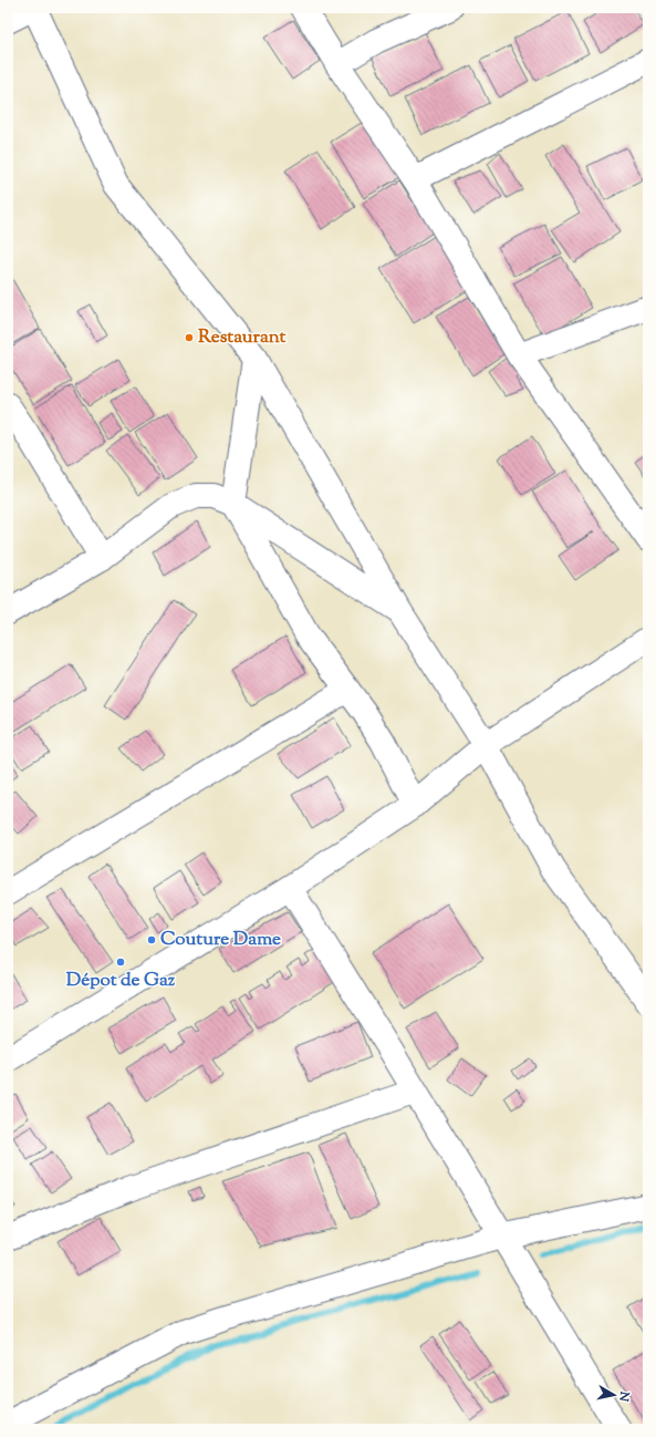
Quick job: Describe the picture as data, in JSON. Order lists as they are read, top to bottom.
{
  "places": ["Restaurant", "Couture Dame", "Dépot de Gaz"],
  "north": "right"
}
